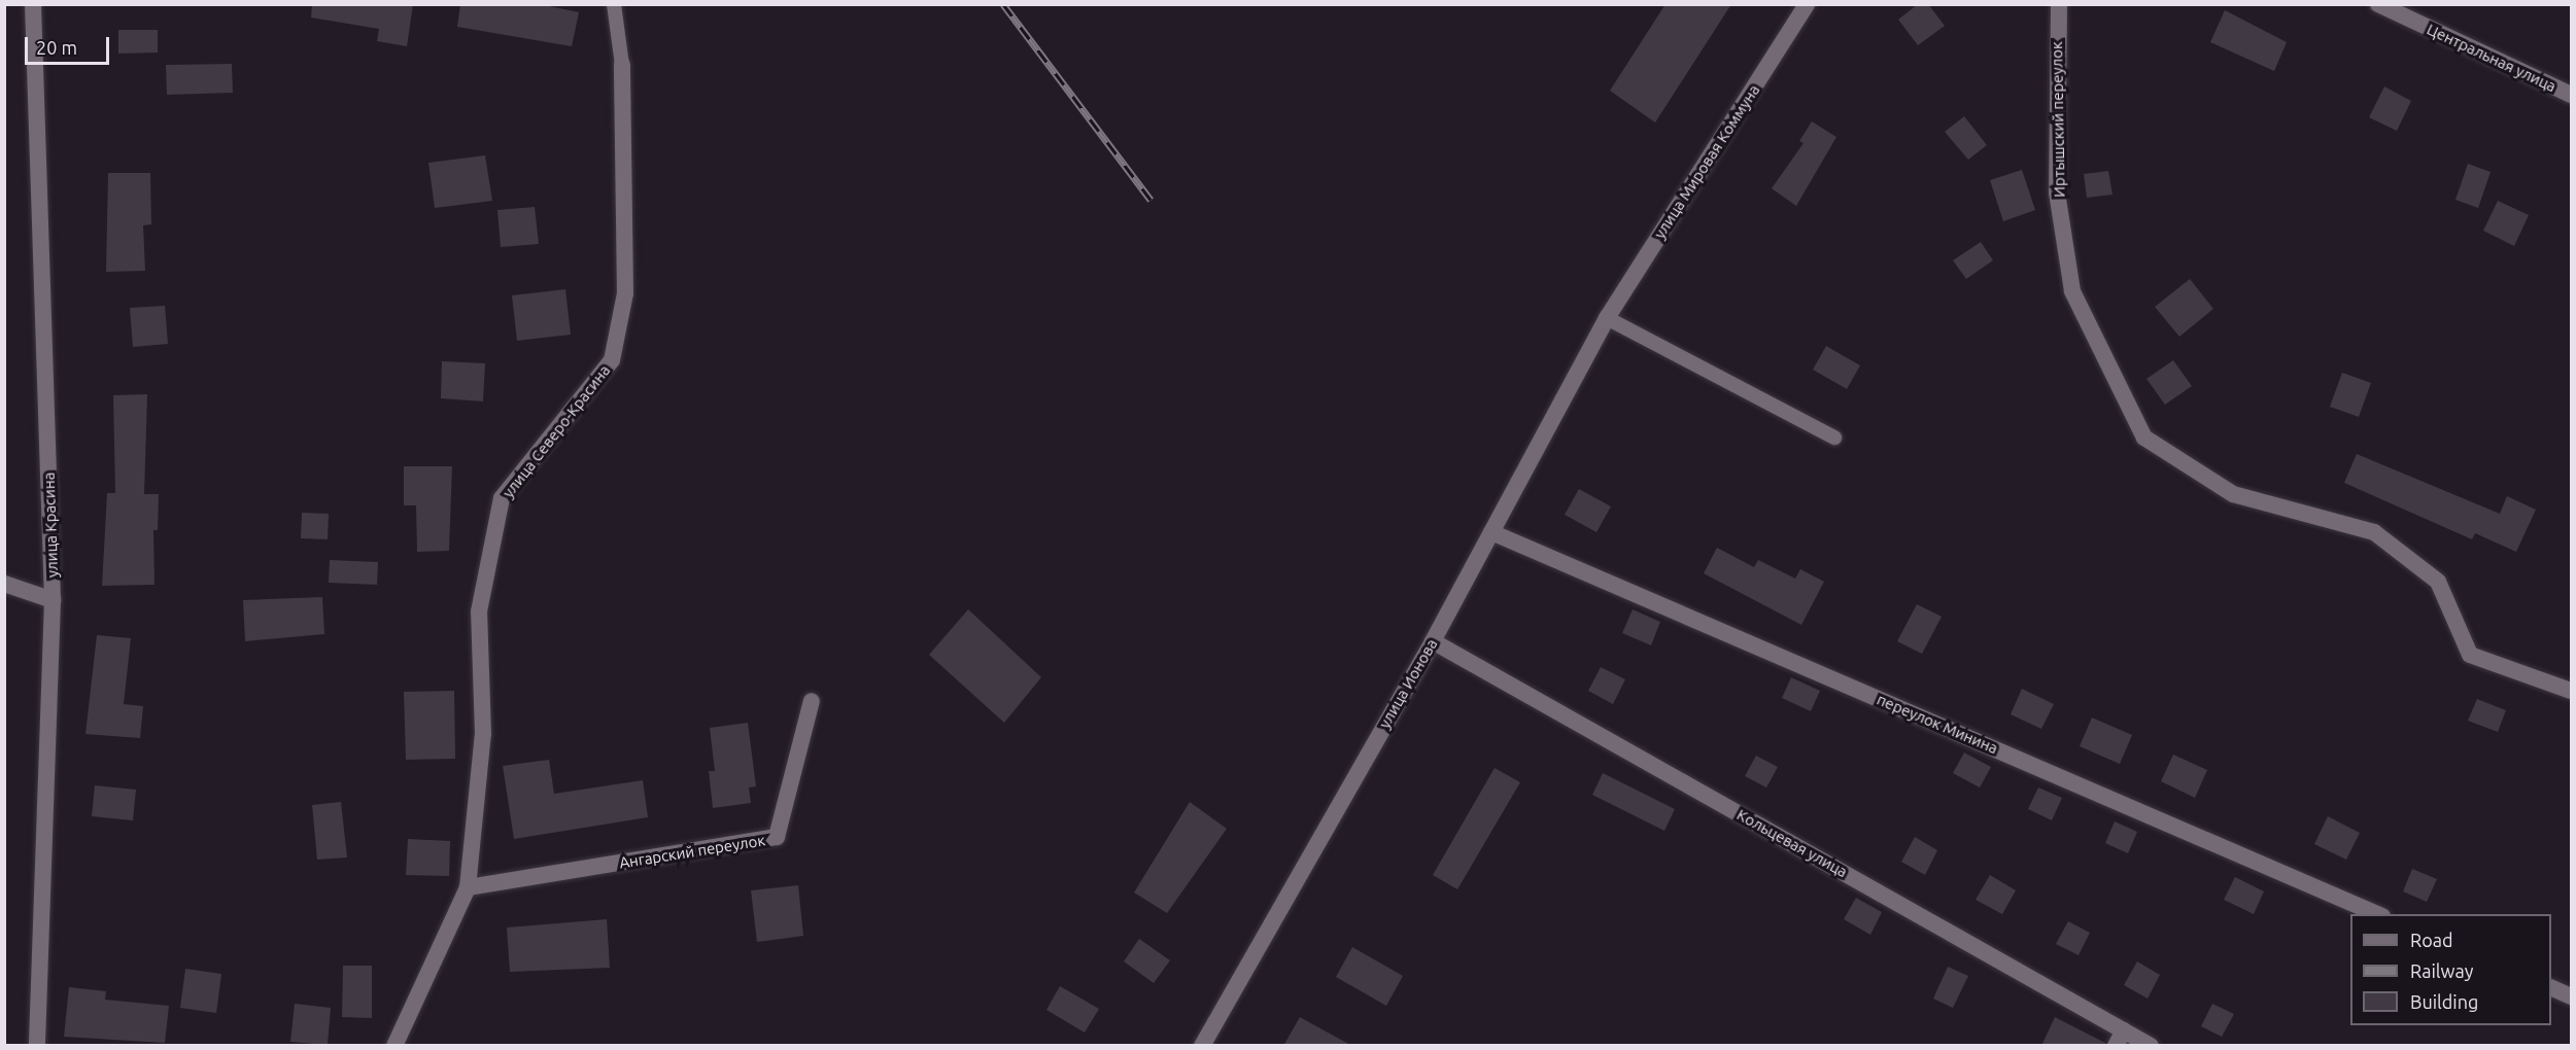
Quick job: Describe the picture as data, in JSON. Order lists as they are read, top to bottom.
{
  "streets": {
    "street": [
      "Центральная улица",
      "Иртышский переулок",
      "улица Мировая Коммуна",
      "улица Северо-Красина",
      "улица Красина",
      "улица Ионова",
      "переулок Минина",
      "Кольцевая улица",
      "Ангарский переулок"
    ]
  },
  "crossings": [
    ["улица Мировая Коммуна", "улица Ионова"],
    ["улица Северо-Красина", "Ангарский переулок"],
    ["улица Ионова", "переулок Минина"],
    ["улица Ионова", "Кольцевая улица"]
  ],
  "legend": ["Road", "Railway", "Building"],
  "scale_bar": "20 m"
}
